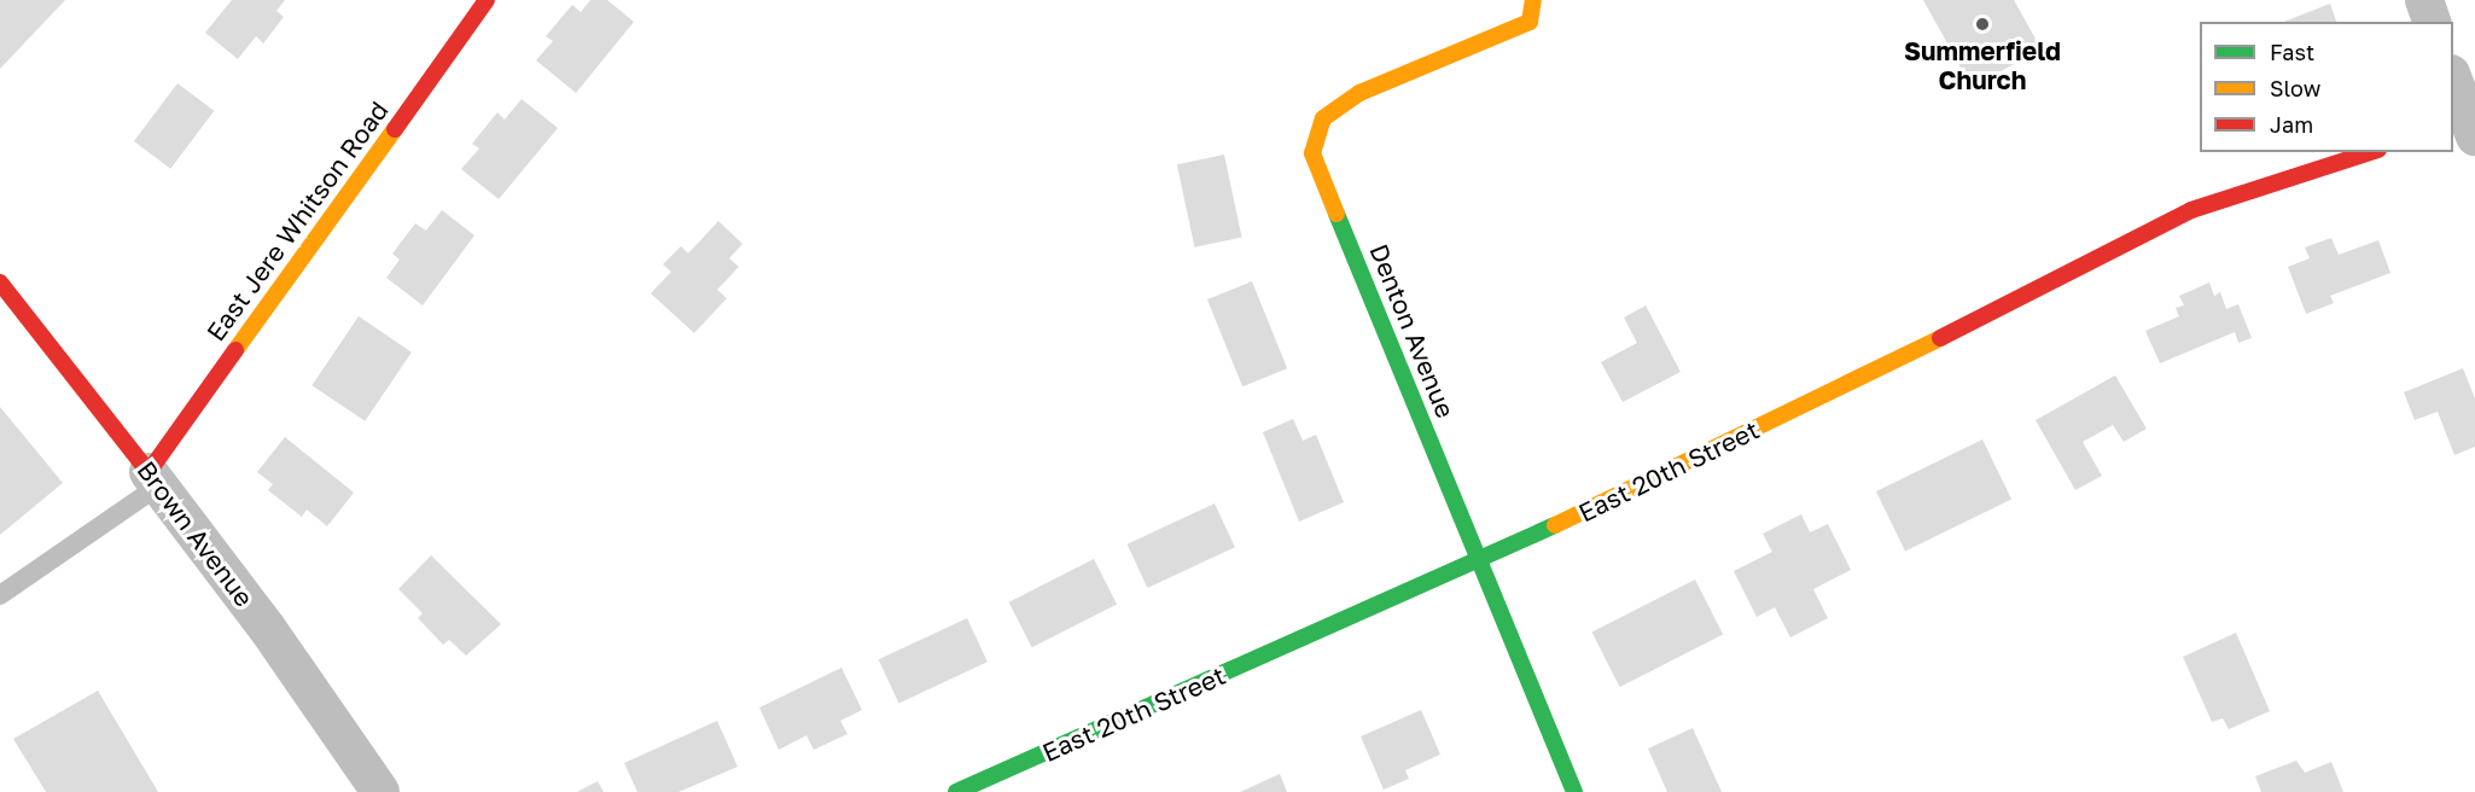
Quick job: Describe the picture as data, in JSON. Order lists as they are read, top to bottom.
{
  "streets": {
    "street": [
      "East Jere Whitson Road",
      "Denton Avenue",
      "East 20th Street",
      "Brown Avenue"
    ]
  },
  "crossings": [
    ["East Jere Whitson Road", "Brown Avenue"],
    ["Denton Avenue", "East 20th Street"]
  ],
  "places": ["Summerfield Church"],
  "legend": ["Fast", "Slow", "Jam"]
}
